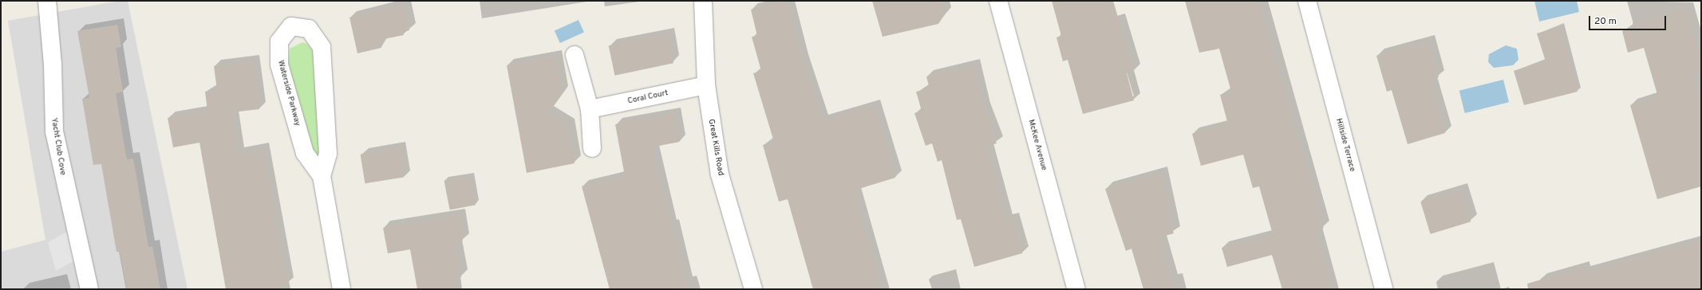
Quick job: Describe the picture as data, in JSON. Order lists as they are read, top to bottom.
{
  "streets": {
    "street": [
      "Waterside Parkway",
      "Coral Court",
      "McKee Avenue",
      "Hillside Terrace",
      "Yacht Club Cove",
      "Great Kills Road"
    ]
  },
  "crossings": [
    ["Coral Court", "Great Kills Road"]
  ],
  "scale_bar": "20 m"
}
